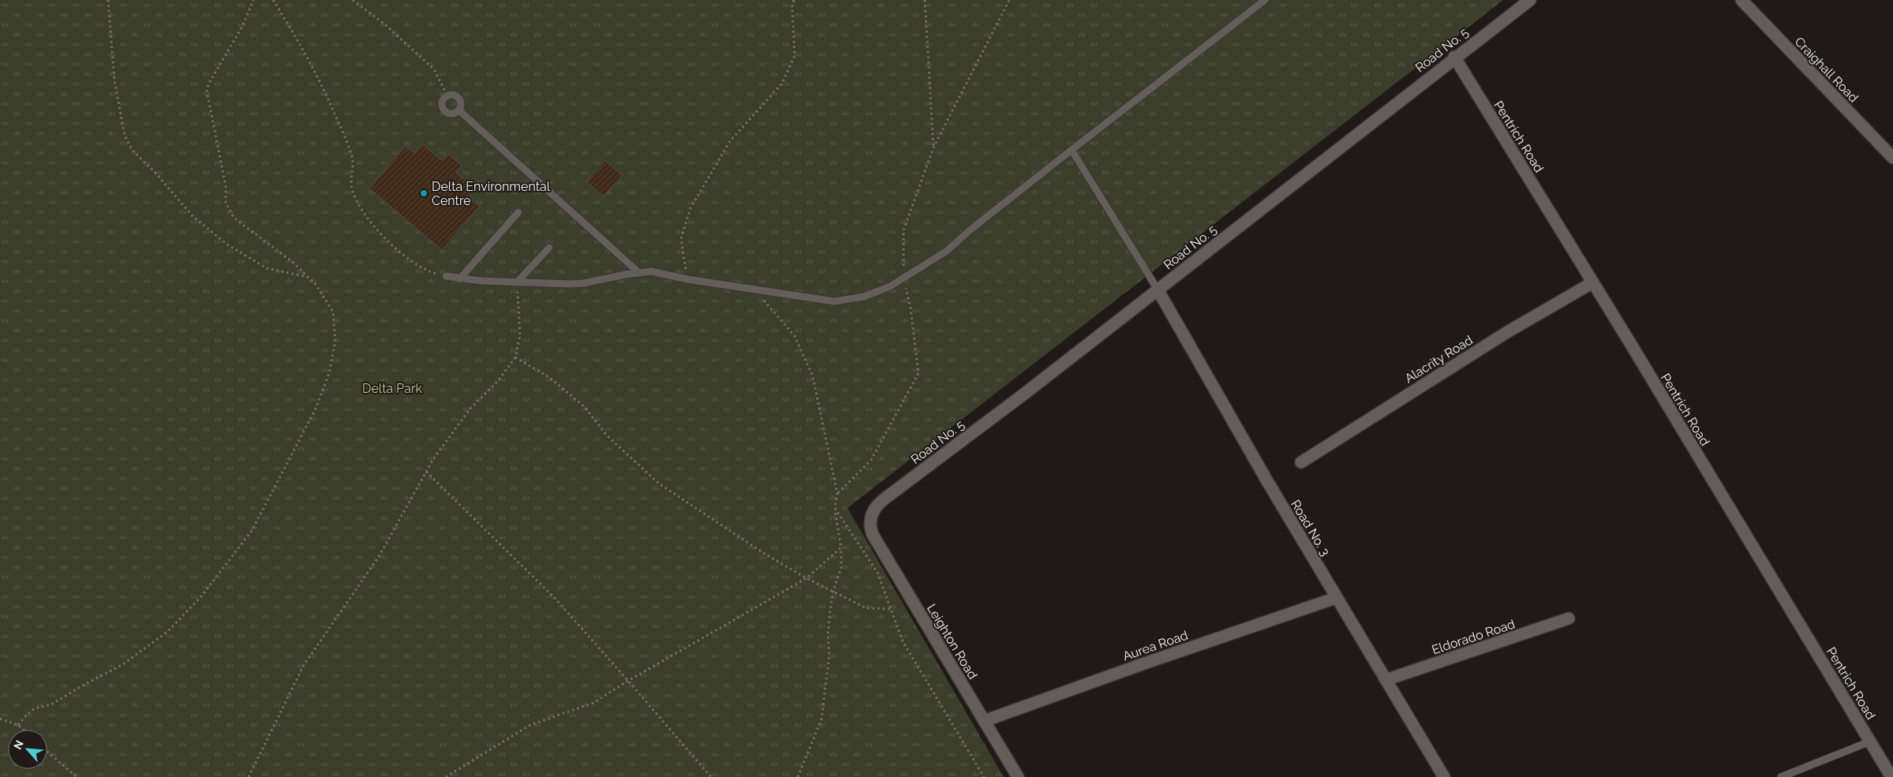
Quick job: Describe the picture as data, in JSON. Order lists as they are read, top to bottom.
{
  "streets": {
    "street": [
      "Road No. 5",
      "Craighall Road",
      "Pentrich Road",
      "Alacrity Road",
      "Road No. 3",
      "Eldorado Road",
      "Leighton Road",
      "Aurea Road"
    ]
  },
  "crossings": [
    ["Road No. 5", "Pentrich Road"],
    ["Road No. 5", "Road No. 3"],
    ["Road No. 5", "Leighton Road"],
    ["Pentrich Road", "Alacrity Road"],
    ["Road No. 3", "Eldorado Road"],
    ["Road No. 3", "Aurea Road"],
    ["Leighton Road", "Aurea Road"]
  ],
  "parks": ["Delta Park"],
  "places": ["Delta Environmental Centre"],
  "north": "top left"
}
